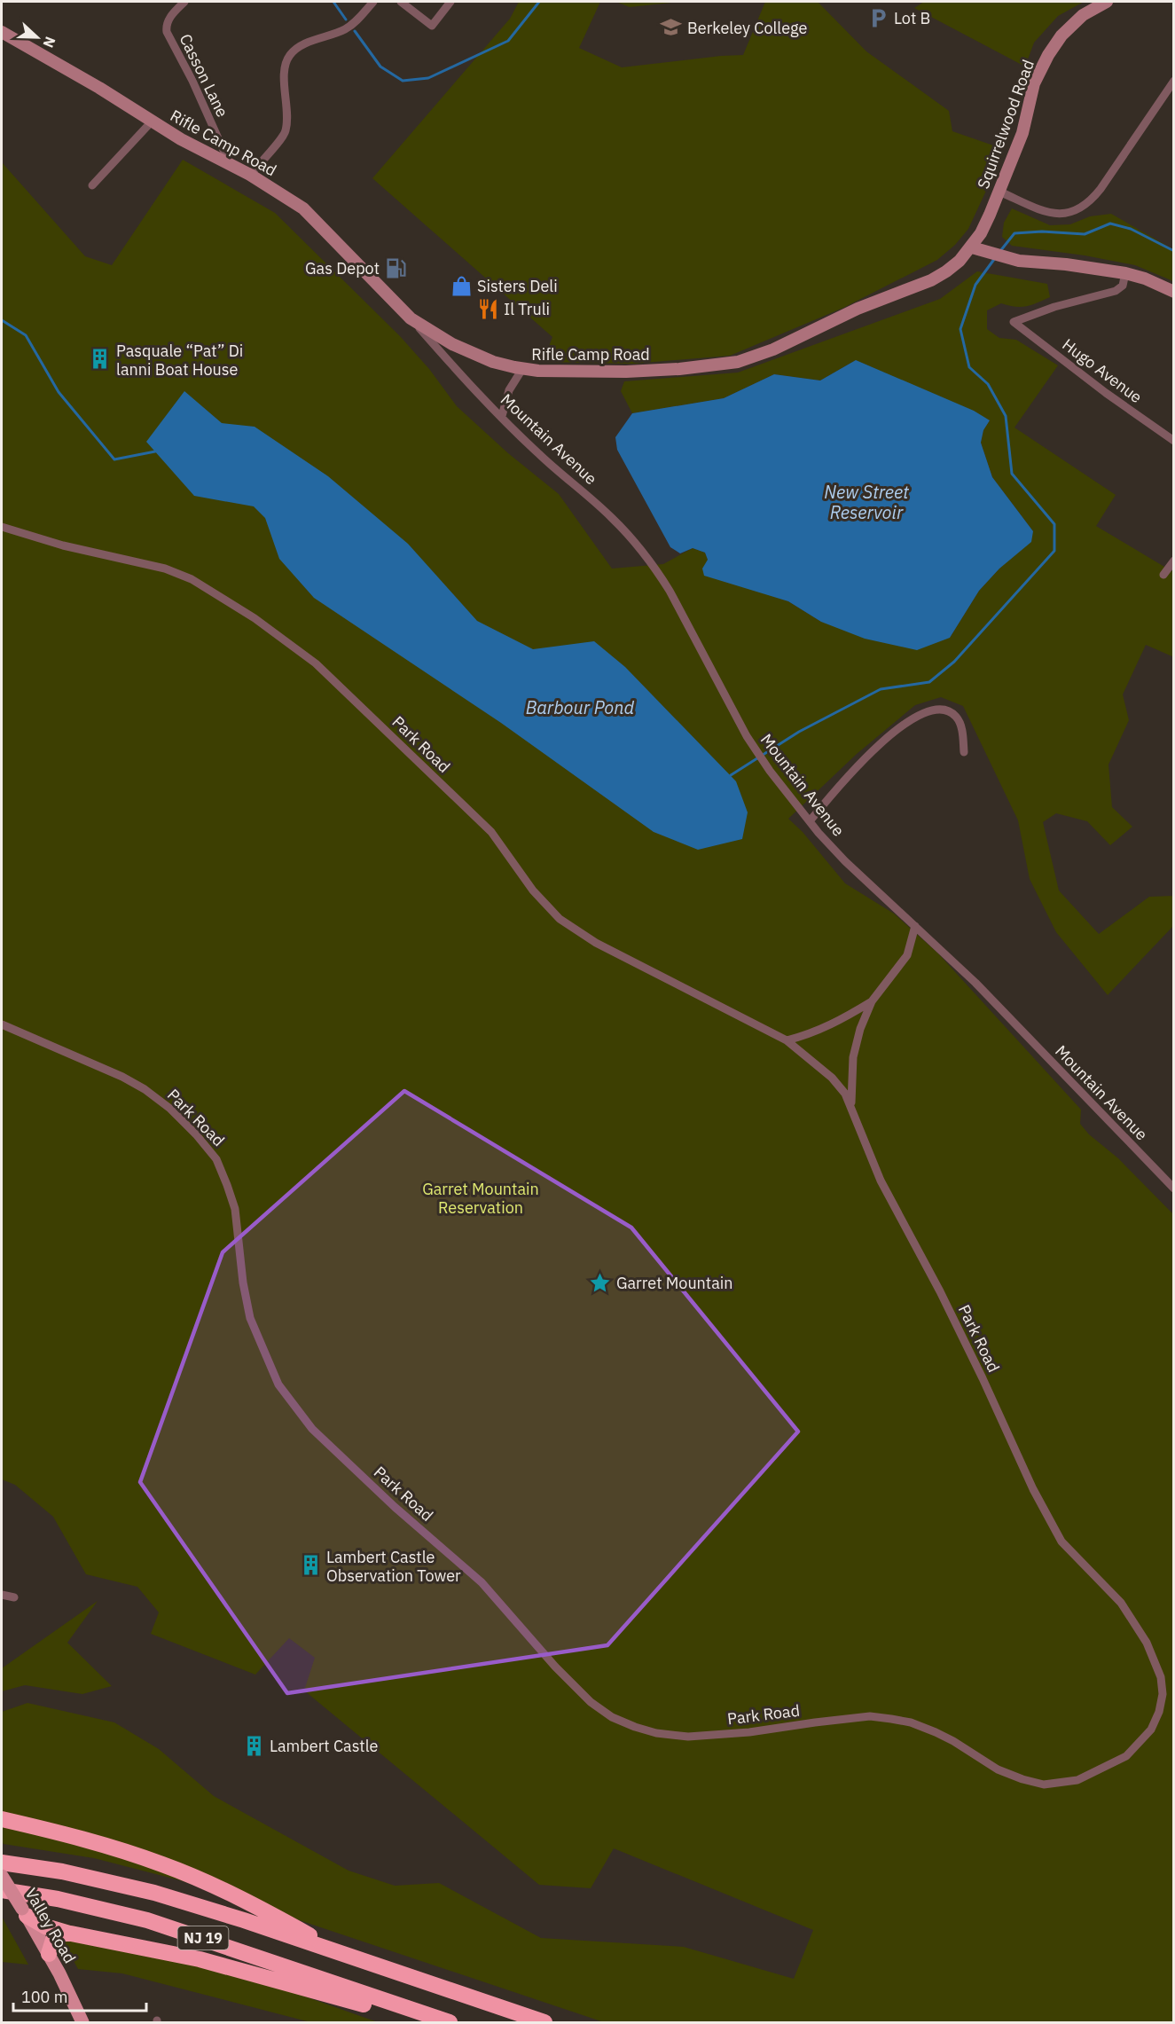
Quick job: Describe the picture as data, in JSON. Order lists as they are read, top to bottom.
{
  "streets": {
    "highway": ["NJ 19"],
    "main road": ["Valley Road"],
    "street": [
      "Casson Lane",
      "Squirrelwood Road",
      "Rifle Camp Road",
      "Hugo Avenue",
      "Mountain Avenue",
      "Park Road"
    ]
  },
  "crossings": [
    ["Casson Lane", "Rifle Camp Road"],
    ["Squirrelwood Road", "Rifle Camp Road"],
    ["Rifle Camp Road", "Mountain Avenue"],
    ["Mountain Avenue", "Park Road"]
  ],
  "water": ["New Street Reservoir", "Barbour Pond"],
  "parks": ["Garret Mountain Reservation"],
  "places": {
    "parking": ["Lot B"],
    "school or university": ["Berkeley College"],
    "fuel station": ["Gas Depot"],
    "shop": ["Sisters Deli"],
    "restaurant": ["Il Truli"],
    "building": ["Pasquale “Pat” Di lanni Boat House", "Lambert Castle Observation Tower", "Lambert Castle"],
    "place": ["Garret Mountain"]
  },
  "scale_bar": "100 m",
  "north": "right"
}
